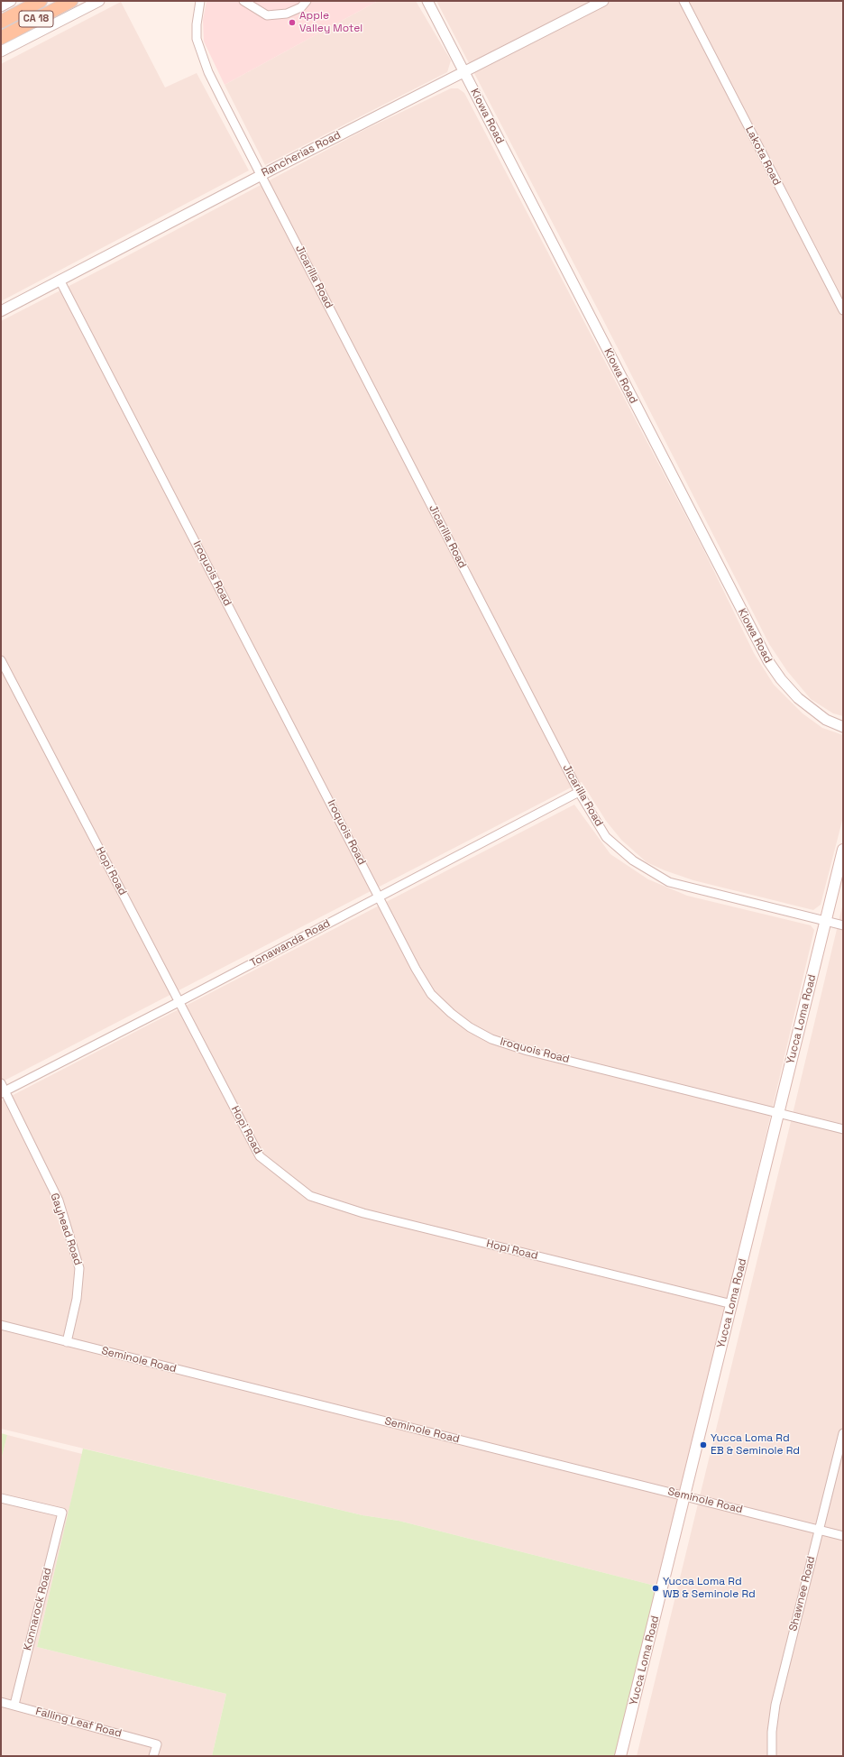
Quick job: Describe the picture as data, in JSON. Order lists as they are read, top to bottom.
{
  "streets": {
    "main road": ["CA 18", "Yucca Loma Road"],
    "street": [
      "Kiowa Road",
      "Rancherias Road",
      "Lakota Road",
      "Jicarilla Road",
      "Iroquois Road",
      "Hopi Road",
      "Tonawanda Road",
      "Gayhead Road",
      "Seminole Road",
      "Shawnee Road",
      "Konnarock Road",
      "Falling Leaf Road"
    ]
  },
  "crossings": [
    ["Kiowa Road", "Rancherias Road"],
    ["Rancherias Road", "Jicarilla Road"],
    ["Rancherias Road", "Iroquois Road"],
    ["Jicarilla Road", "Tonawanda Road"],
    ["Jicarilla Road", "Yucca Loma Road"],
    ["Iroquois Road", "Tonawanda Road"],
    ["Iroquois Road", "Yucca Loma Road"],
    ["Hopi Road", "Tonawanda Road"],
    ["Hopi Road", "Yucca Loma Road"],
    ["Tonawanda Road", "Gayhead Road"],
    ["Yucca Loma Road", "Seminole Road"],
    ["Gayhead Road", "Seminole Road"],
    ["Seminole Road", "Shawnee Road"],
    ["Konnarock Road", "Falling Leaf Road"]
  ],
  "places": ["Apple Valley Motel", "Yucca Loma Rd EB & Seminole Rd", "Yucca Loma Rd WB & Seminole Rd"]
}
